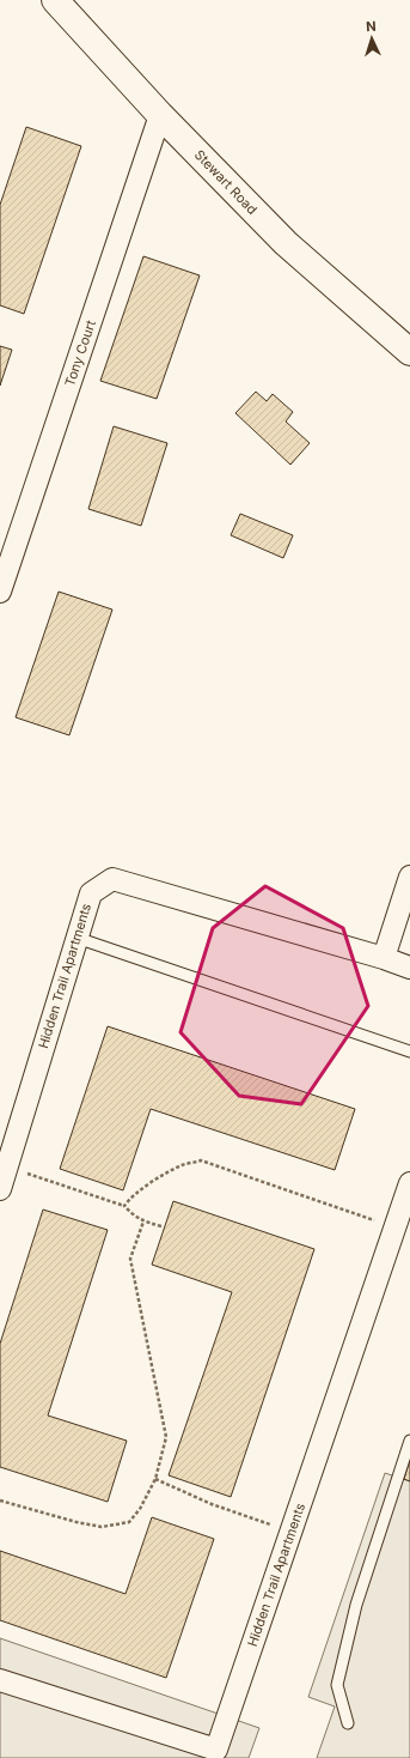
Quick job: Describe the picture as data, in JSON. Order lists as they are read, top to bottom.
{
  "streets": {
    "street": ["Stewart Road", "Tony Court", "Hidden Trail Apartments"]
  },
  "crossings": [
    ["Stewart Road", "Tony Court"]
  ],
  "north": "top"
}
